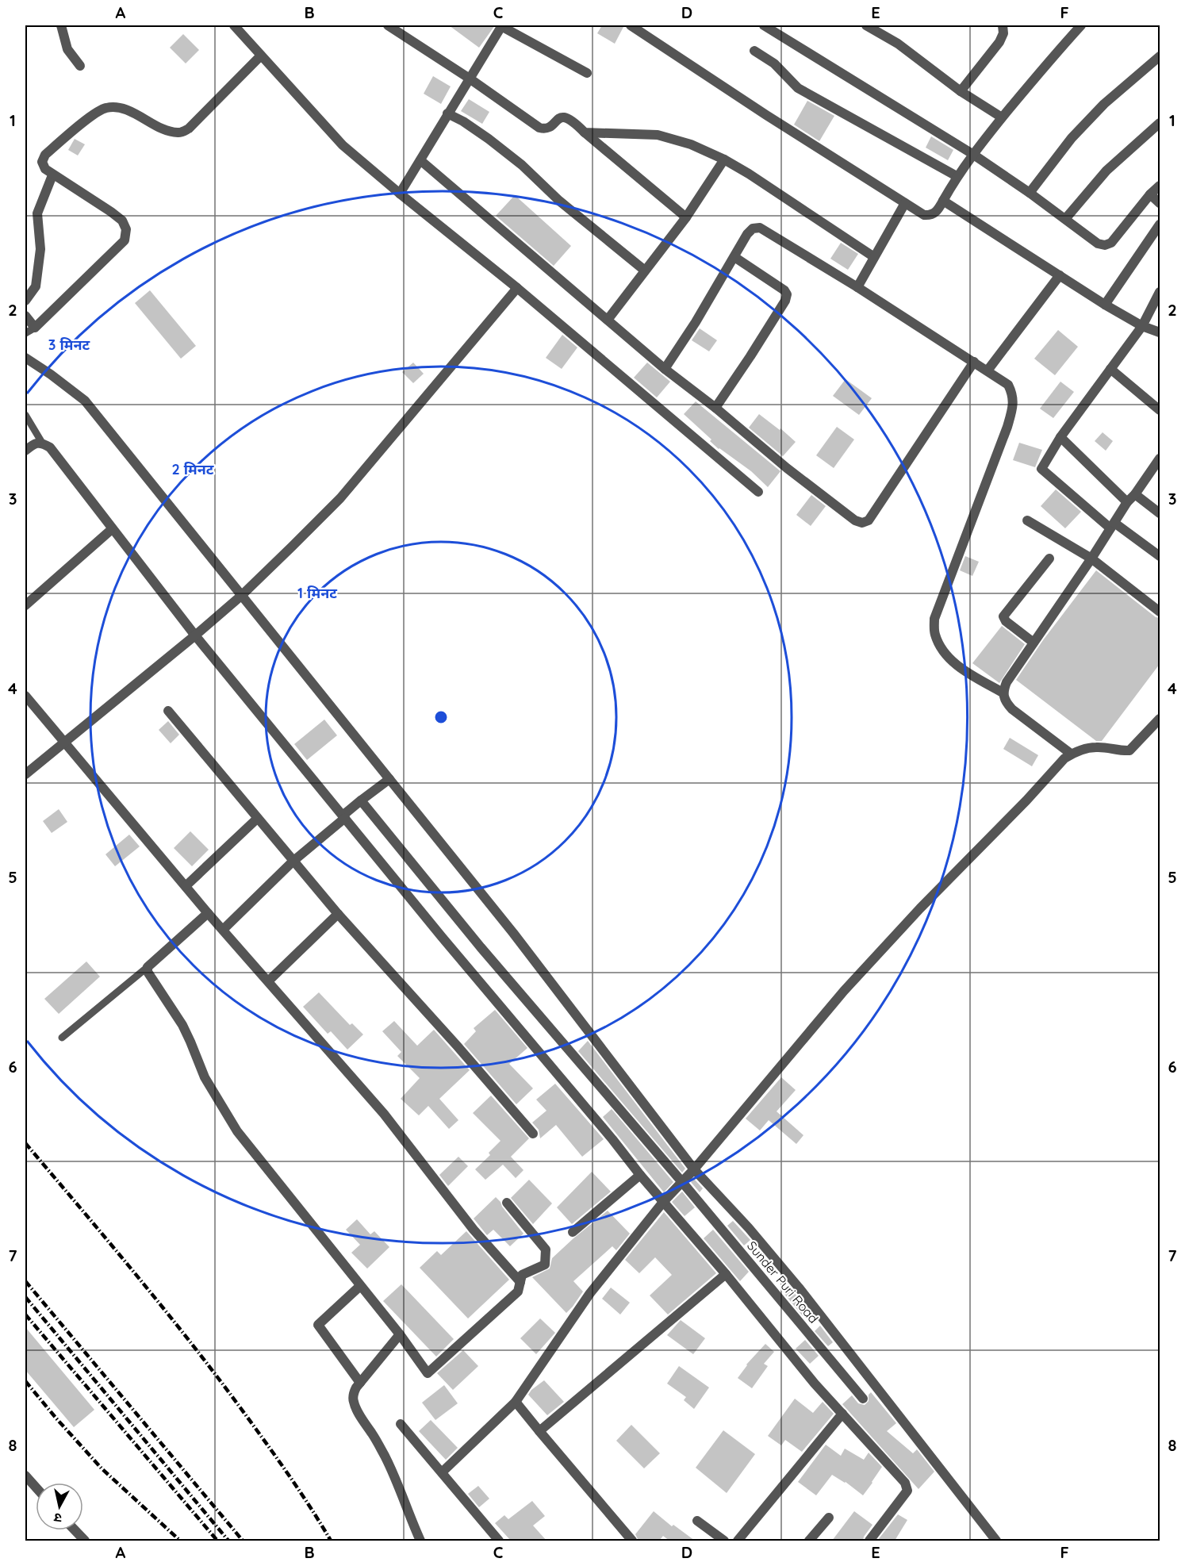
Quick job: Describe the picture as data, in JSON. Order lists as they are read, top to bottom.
{
  "streets": {
    "street": ["Sunder Puri Road"]
  },
  "north": "bottom",
  "grid": {
    "columns": [
      "A",
      "B",
      "C",
      "D",
      "E",
      "F"
    ],
    "rows": [
      "1",
      "2",
      "3",
      "4",
      "5",
      "6",
      "7",
      "8"
    ]
  },
  "rings": ["3 मिनट", "2 मिनट", "1 मिनट"]
}
